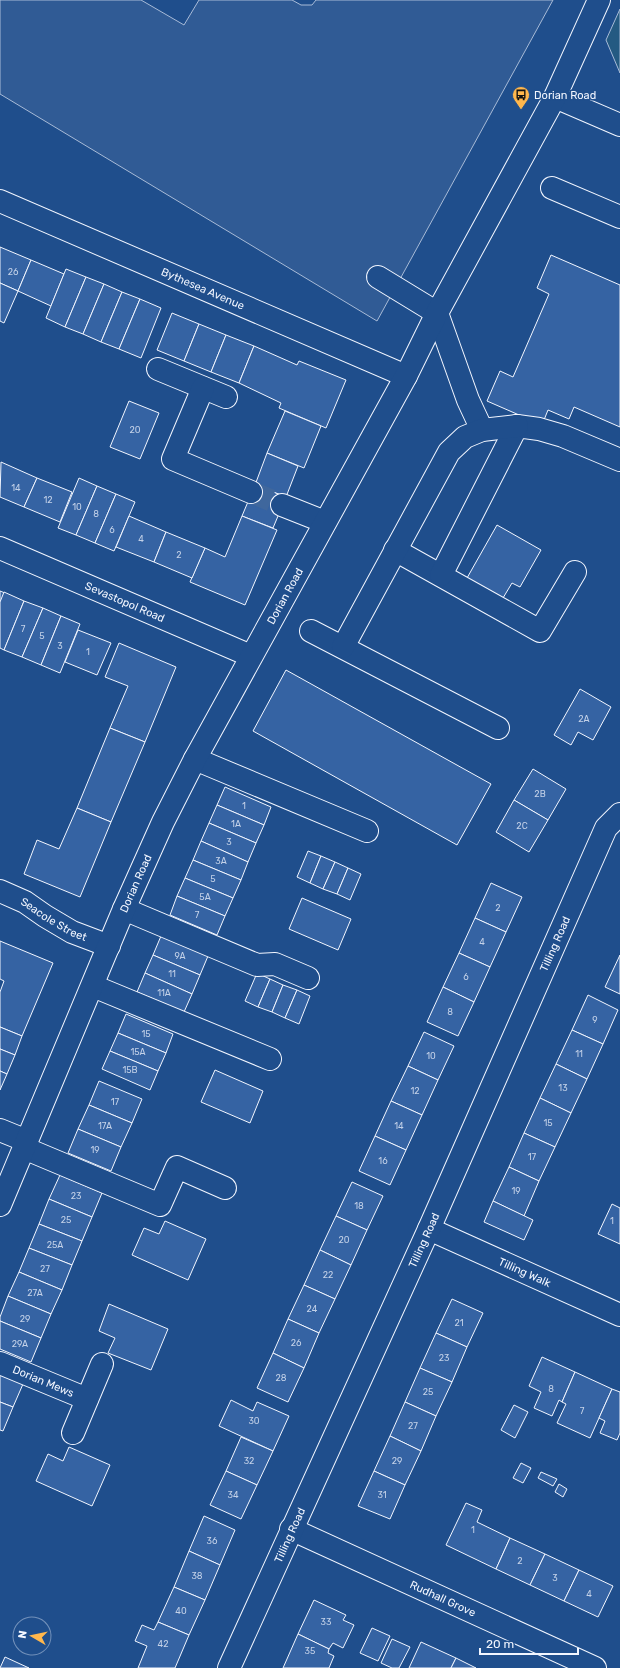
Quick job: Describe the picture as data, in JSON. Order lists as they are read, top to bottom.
{
  "streets": {
    "street": [
      "Bythesea Avenue",
      "Dorian Road",
      "Sevastopol Road",
      "Seacole Street",
      "Tilling Road",
      "Tilling Walk",
      "Dorian Mews",
      "Rudhall Grove"
    ]
  },
  "crossings": [
    ["Bythesea Avenue", "Dorian Road"],
    ["Dorian Road", "Sevastopol Road"],
    ["Dorian Road", "Seacole Street"],
    ["Tilling Road", "Tilling Walk"],
    ["Tilling Road", "Rudhall Grove"]
  ],
  "places": {
    "bus stop": ["Dorian Road"]
  },
  "house_numbers": [
    "26",
    "20",
    "14",
    "12",
    "10",
    "8",
    "6",
    "4",
    "2",
    "7",
    "5",
    "3",
    "1",
    "2A",
    "2B",
    "1",
    "1A",
    "2C",
    "3",
    "3A",
    "5",
    "5A",
    "2",
    "7",
    "4",
    "9A",
    "11",
    "6",
    "11A",
    "8",
    "9",
    "15",
    "15A",
    "11",
    "10",
    "15B",
    "13",
    "12",
    "17",
    "15",
    "17A",
    "14",
    "19",
    "17",
    "16",
    "19",
    "23",
    "18",
    "25",
    "1",
    "20",
    "25A",
    "27",
    "22",
    "27A",
    "24",
    "29",
    "21",
    "26",
    "29A",
    "23",
    "28",
    "8",
    "25",
    "7",
    "30",
    "27",
    "32",
    "29",
    "34",
    "31",
    "1",
    "36",
    "2",
    "38",
    "3",
    "4",
    "40",
    "33",
    "42",
    "35"
  ],
  "scale_bar": "20 m",
  "north": "left"
}
